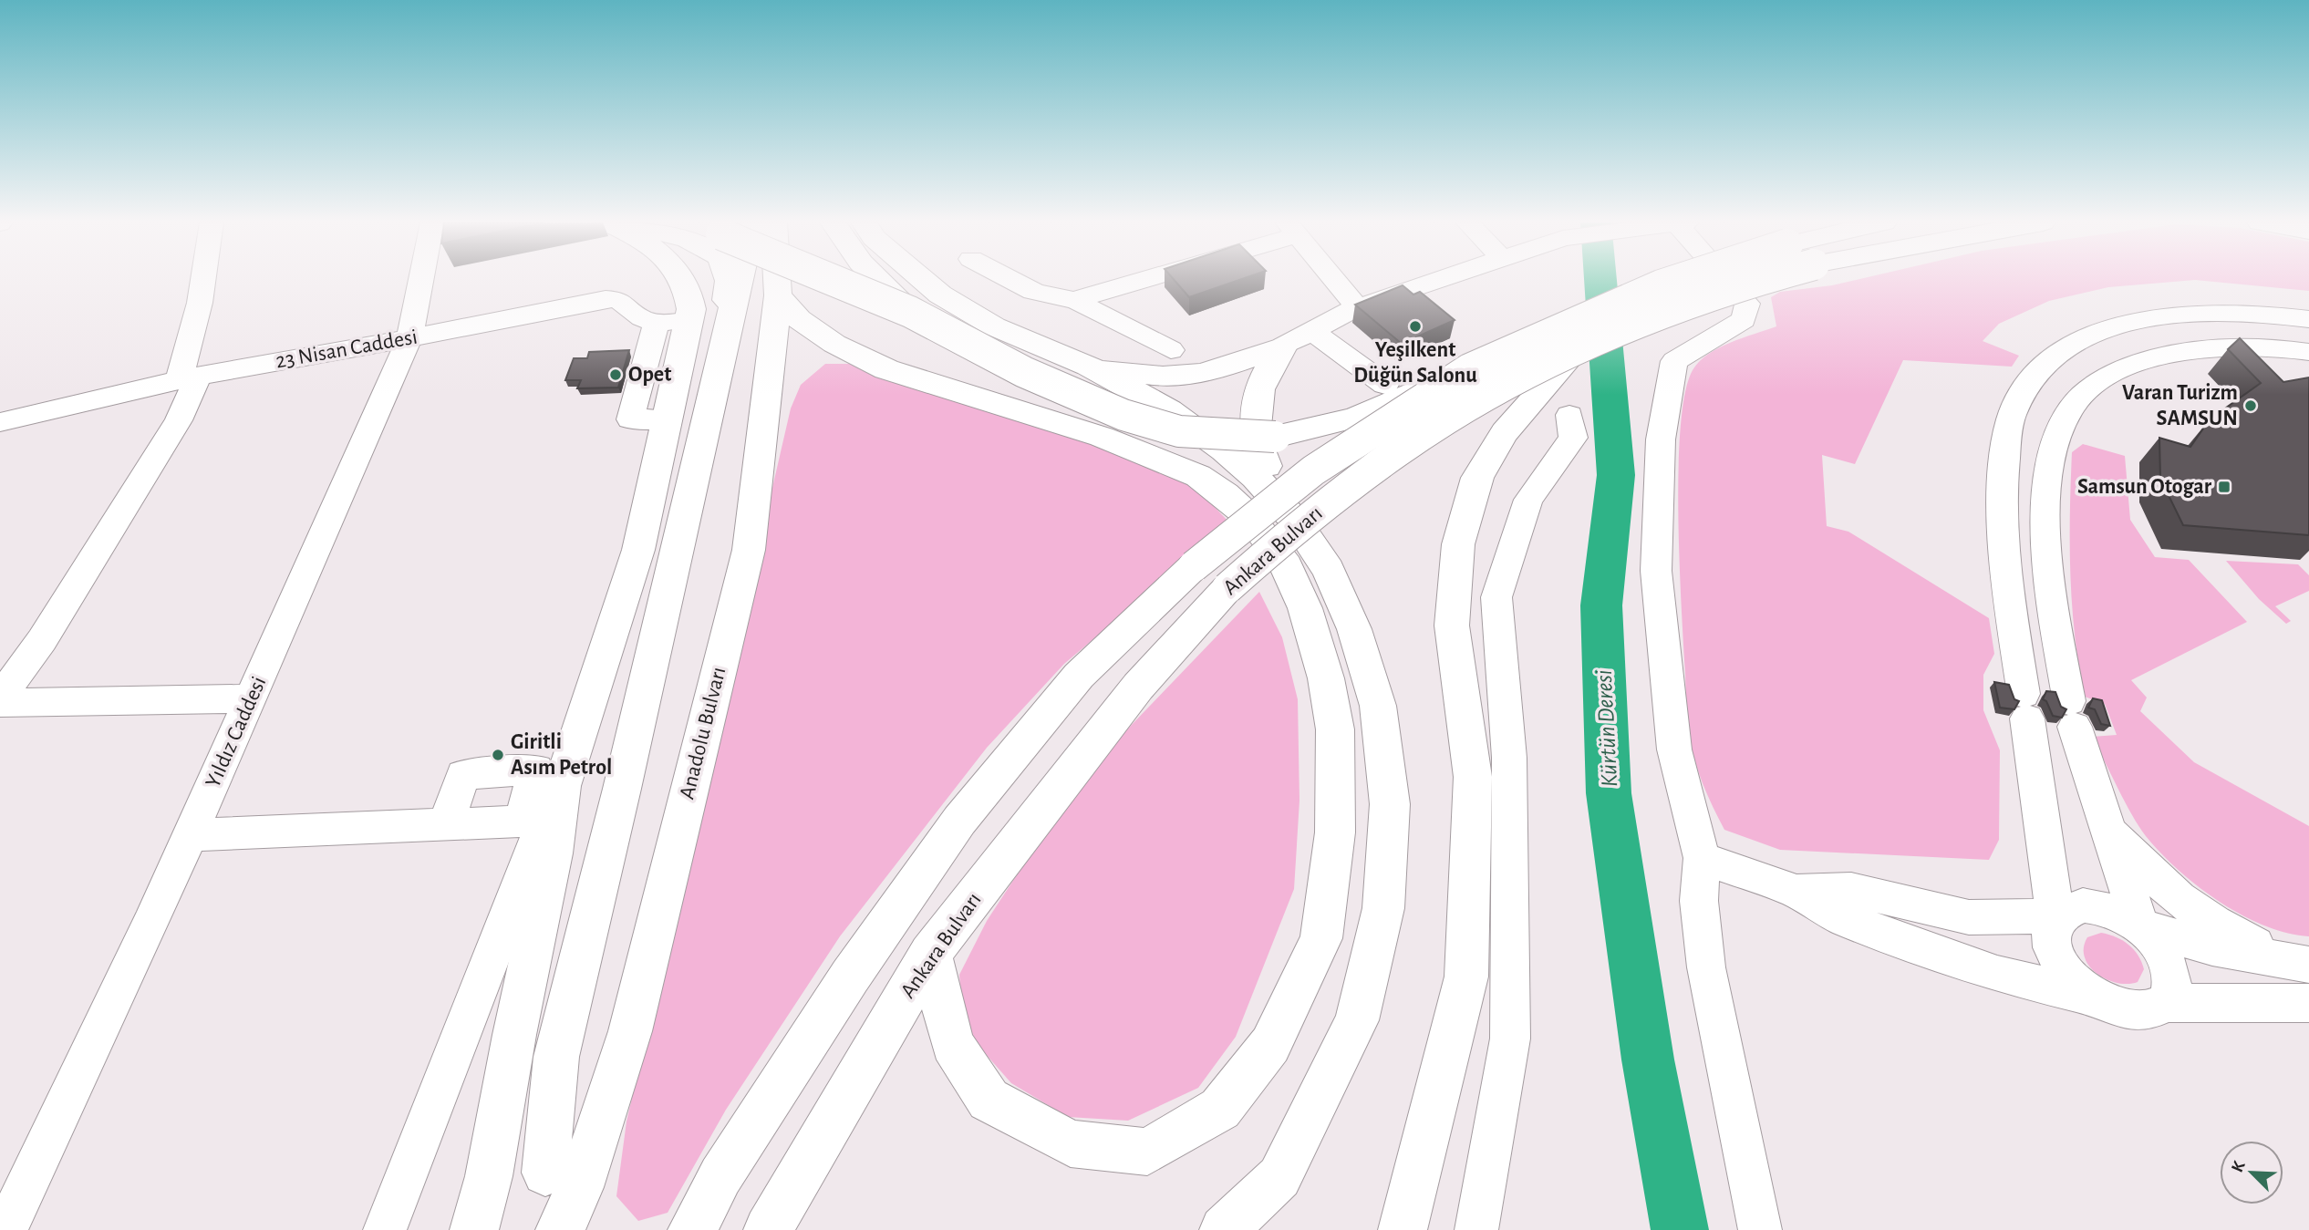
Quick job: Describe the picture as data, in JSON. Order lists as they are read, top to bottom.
{
  "streets": {
    "highway": ["Ankara Bulvarı", "Anadolu Bulvarı"],
    "street": ["23 Nisan Caddesi", "Yıldız Caddesi"]
  },
  "crossings": [
    ["23 Nisan Caddesi", "Yıldız Caddesi"]
  ],
  "water": ["Kürtün Deresi"],
  "places": {
    "other": [
      "Yeşilkent Düğün Salonu",
      "Opet",
      "Varan Turizm SAMSUN",
      "Giritli Asım Petrol"
    ],
    "transit": ["Samsun Otogar"]
  },
  "north": "top left"
}
